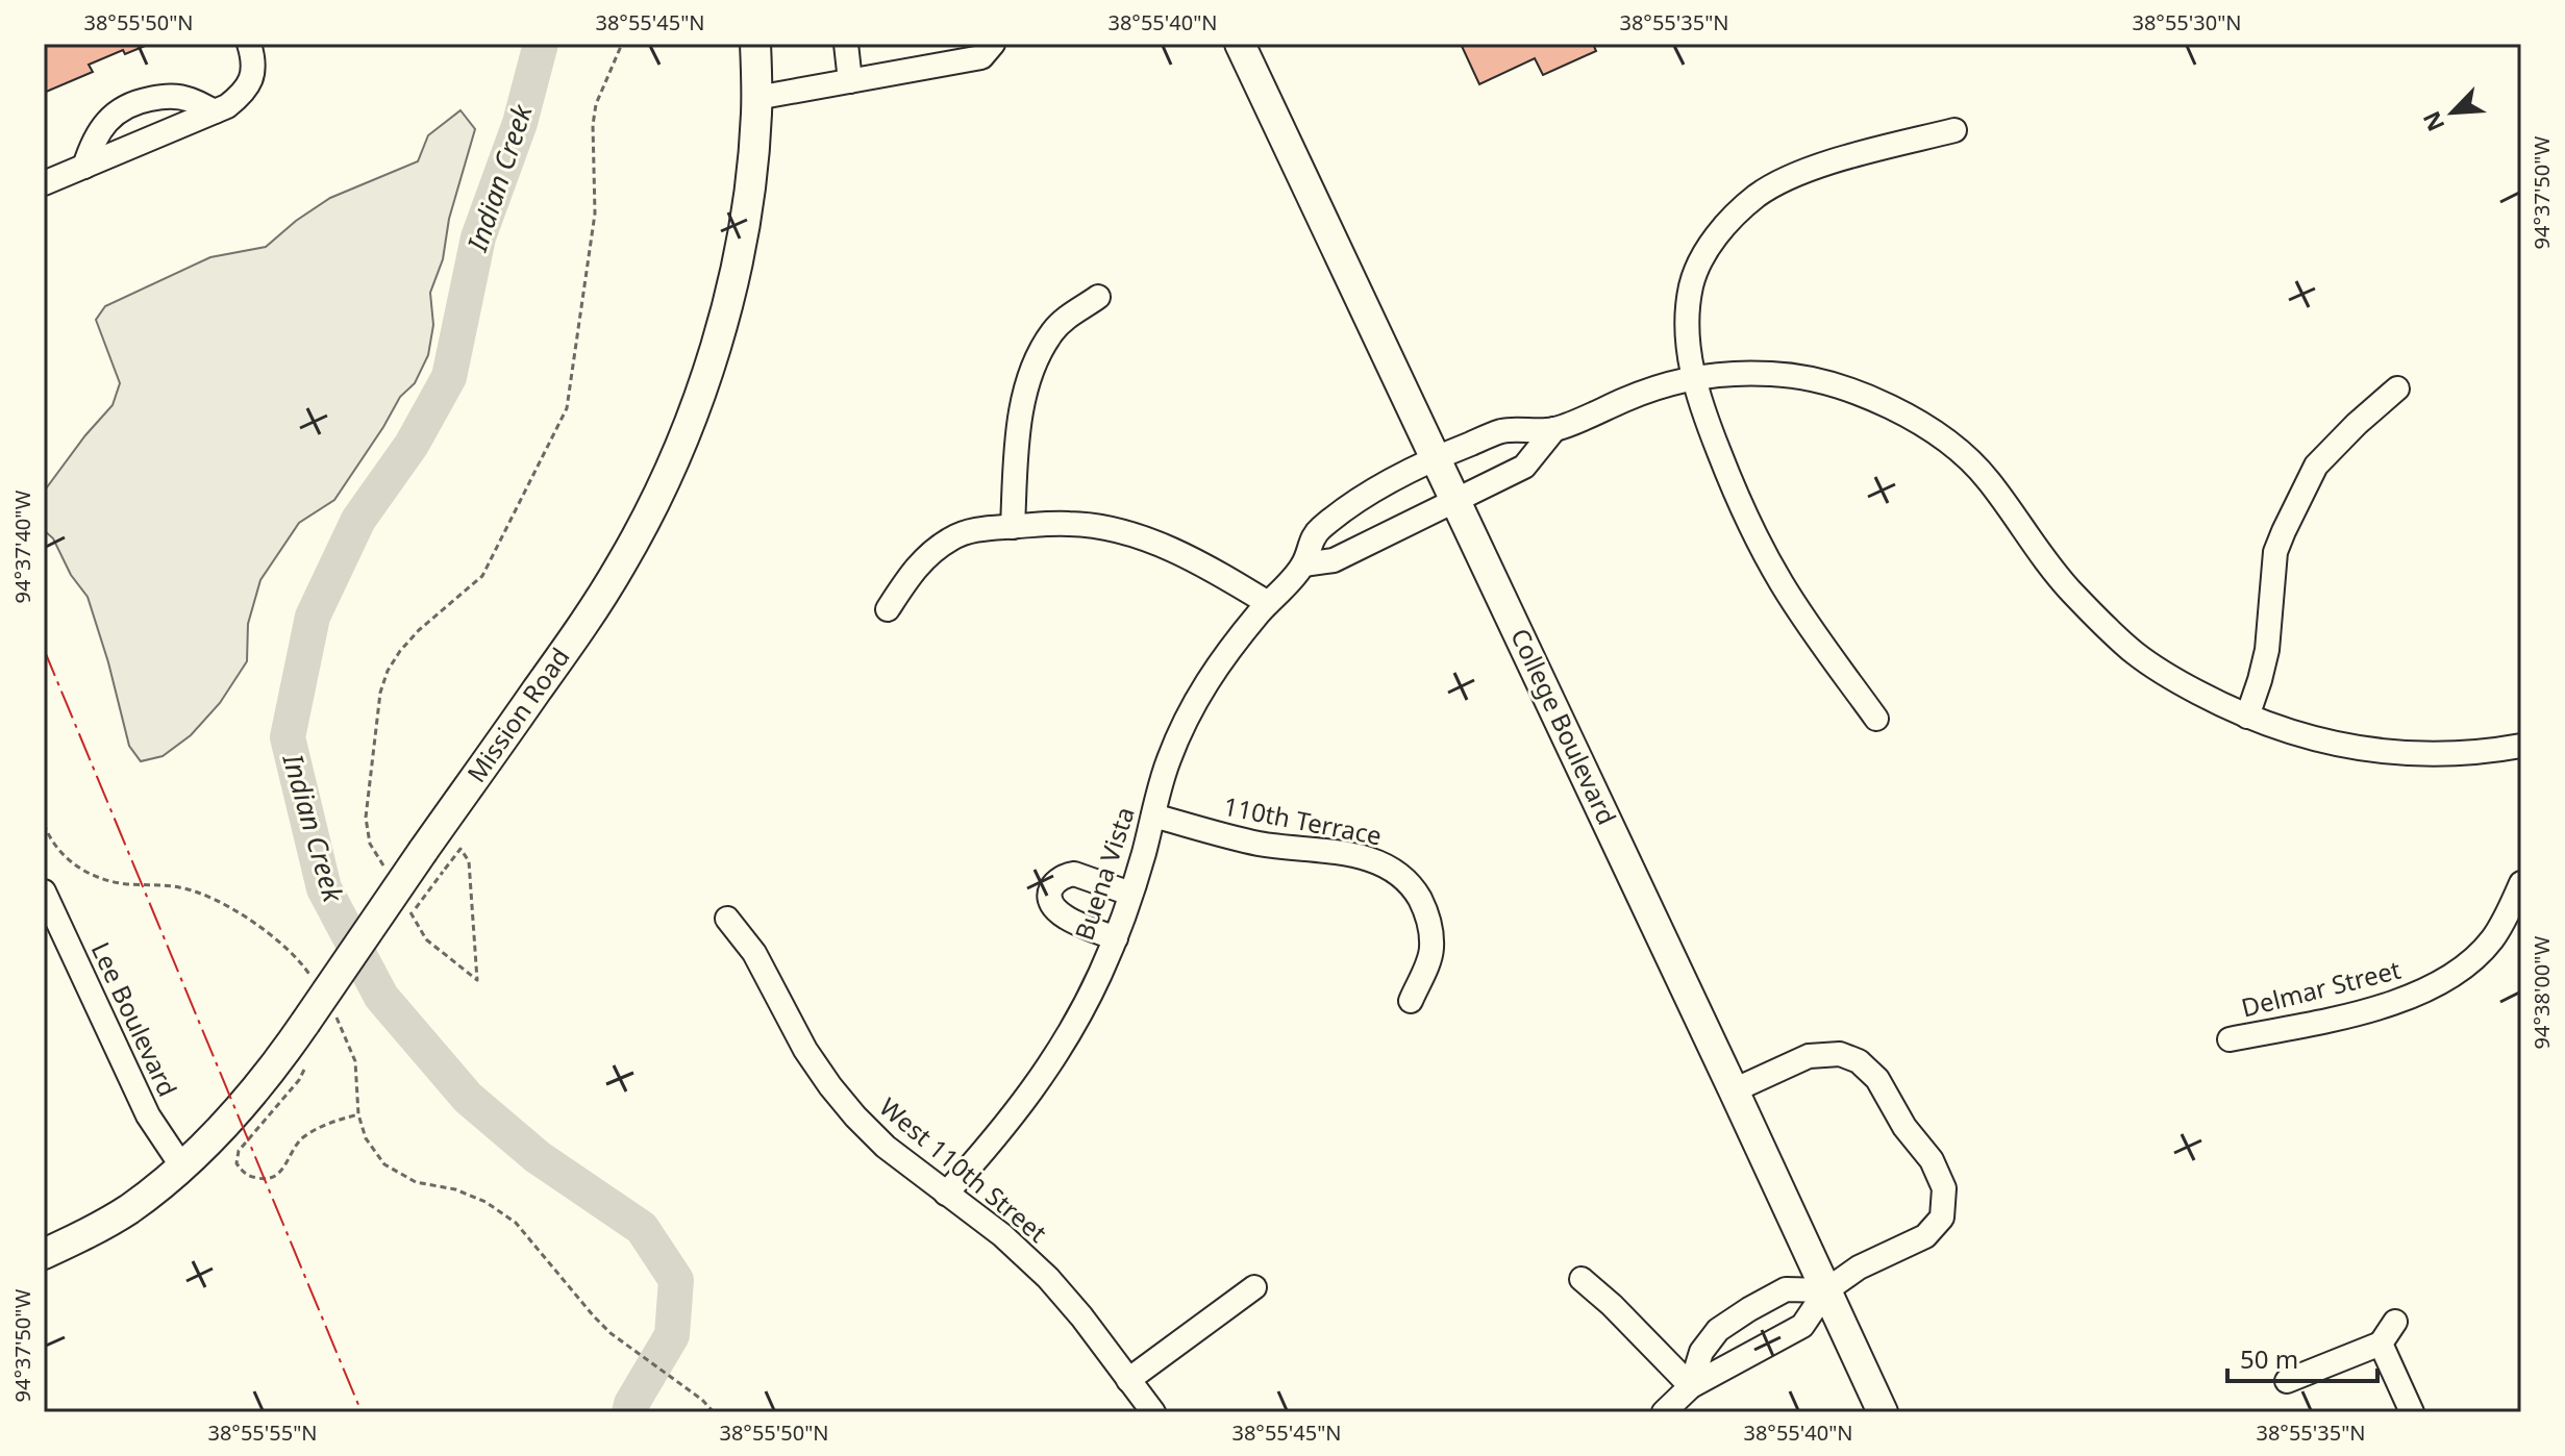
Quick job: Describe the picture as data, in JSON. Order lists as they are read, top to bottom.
{
  "streets": {
    "main road": ["Mission Road", "College Boulevard"],
    "street": [
      "110th Terrace",
      "Buena Vista",
      "Delmar Street",
      "Lee Boulevard",
      "West 110th Street"
    ]
  },
  "crossings": [
    ["Mission Road", "Lee Boulevard"],
    ["College Boulevard", "Buena Vista"],
    ["110th Terrace", "Buena Vista"],
    ["Buena Vista", "West 110th Street"]
  ],
  "water": ["Indian Creek"],
  "scale_bar": "50 m",
  "north": "bottom left",
  "coordinates": [
    "38°55'50\"N",
    "38°55'45\"N",
    "38°55'40\"N",
    "38°55'35\"N",
    "38°55'30\"N",
    "94°37'50\"W",
    "94°37'40\"W",
    "94°38'00\"W",
    "38°55'55\"N"
  ]
}
